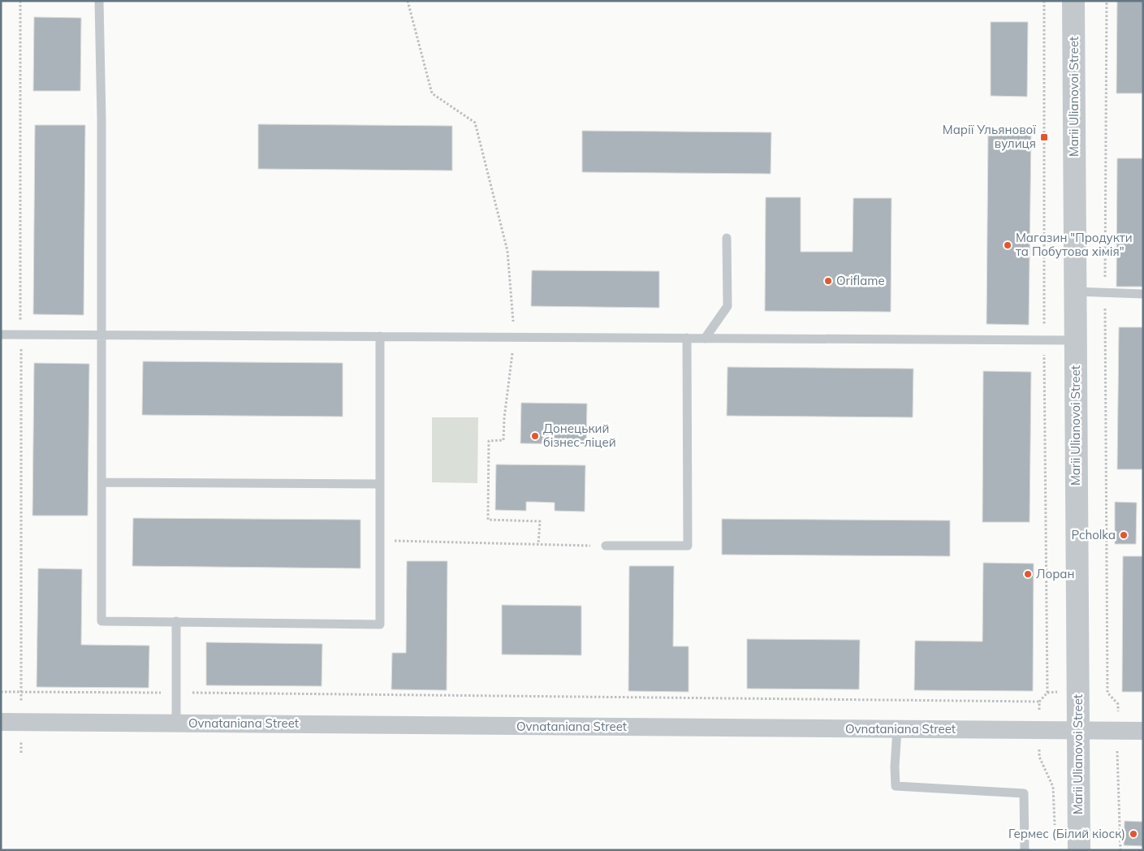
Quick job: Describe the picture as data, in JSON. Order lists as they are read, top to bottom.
{
  "streets": {
    "street": ["Marii Ulianovoi Street", "Ovnataniana Street"]
  },
  "crossings": [
    ["Marii Ulianovoi Street", "Ovnataniana Street"]
  ],
  "places": {
    "transit": ["Марії Ульянової вулиця"],
    "other": [
      "Магазин \"Продукти та Побутова хімія\"",
      "Oriflame",
      "Донецький бізнес-ліцей",
      "Pcholka",
      "Лоран",
      "Гермес (Білий кіоск)"
    ]
  }
}
